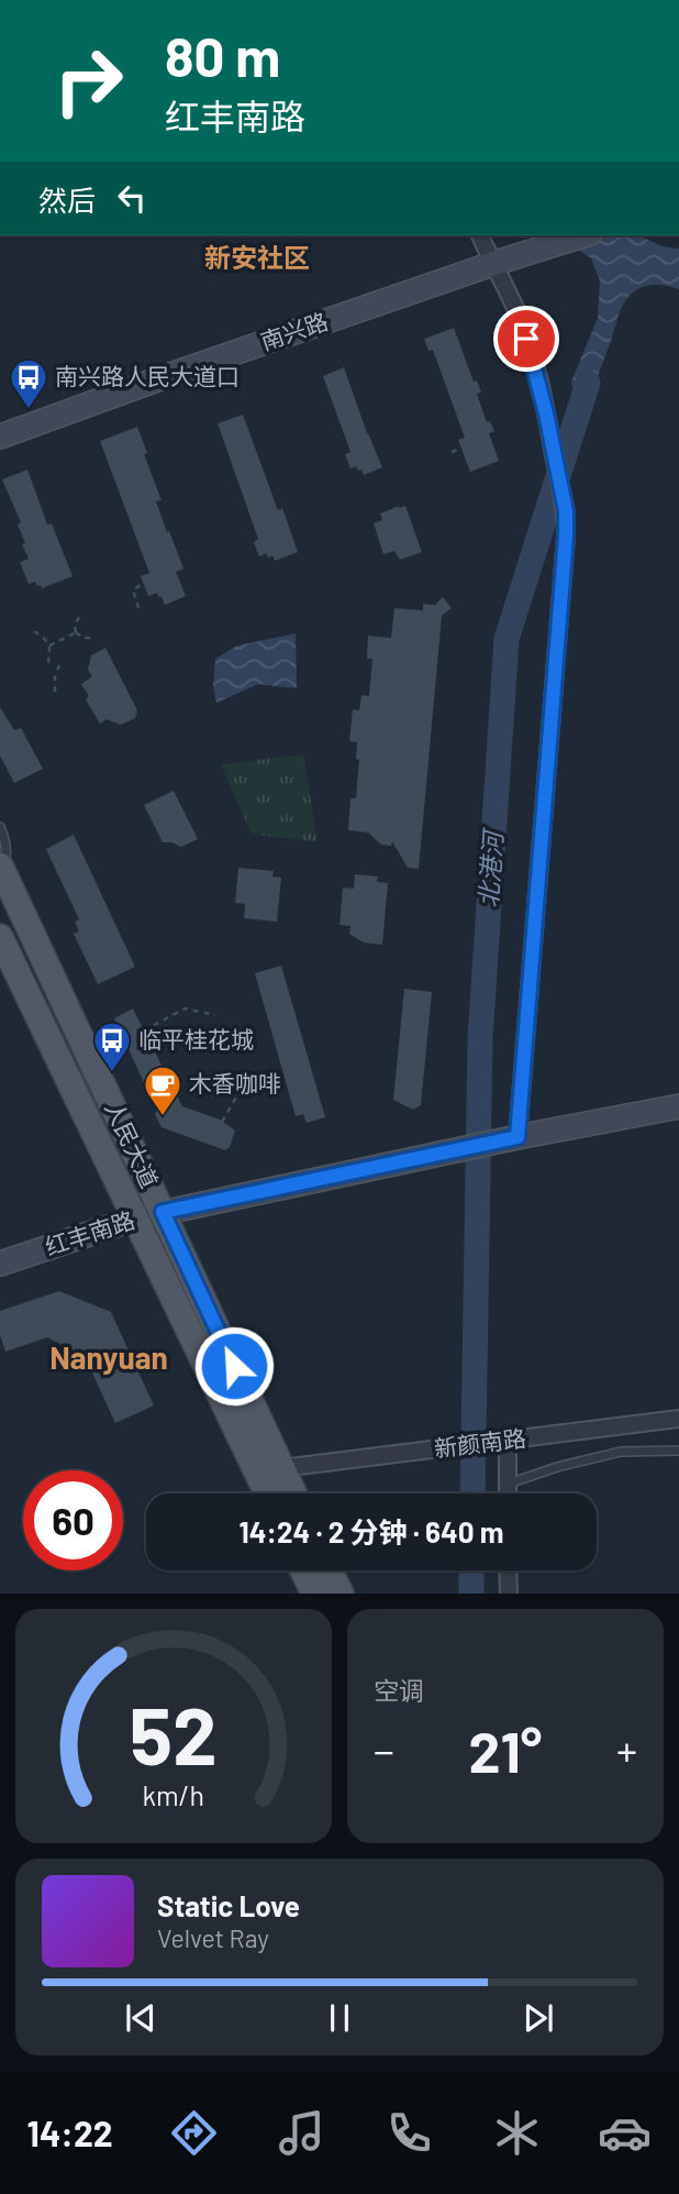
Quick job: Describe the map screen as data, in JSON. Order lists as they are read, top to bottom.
{
  "streets": {
    "main road": ["人民大道"],
    "street": ["南兴路", "红丰南路", "新颜南路"]
  },
  "crossings": [
    ["人民大道", "红丰南路"],
    ["人民大道", "新颜南路"]
  ],
  "districts": ["新安社区", "Nanyuan"],
  "water": ["北港河"],
  "places": {
    "bus stop": ["南兴路人民大道口", "临平桂花城"],
    "cafe": ["木香咖啡"]
  },
  "page": {
    "turn": ["80 m", "红丰南路"],
    "then": "然后",
    "limit": "60",
    "trip": "14:24 · 2 分钟 · 640 m",
    "tile": "空调",
    "heat": ["−", "21°", "+"],
    "song": ["Static Love", "Velvet Ray"],
    "tabs": "14:22",
    "gauge": ["52", "km/h"]
  }
}
